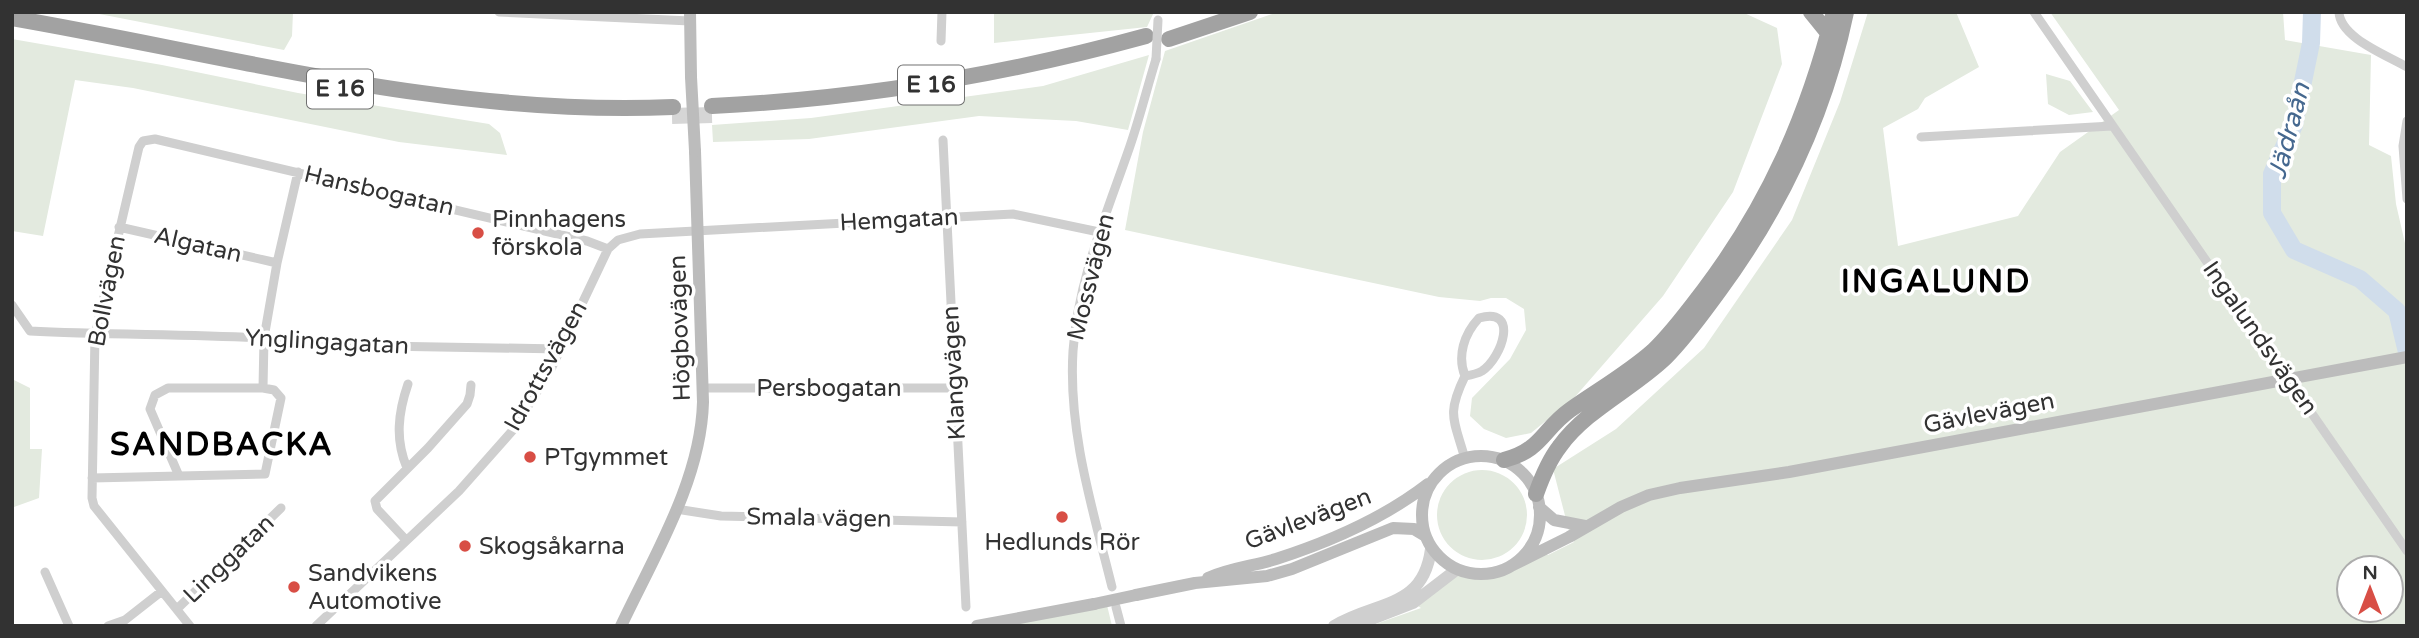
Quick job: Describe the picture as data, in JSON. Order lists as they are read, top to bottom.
{
  "streets": {
    "highway": ["E 16"],
    "main road": ["Högbovägen", "Gävlevägen"],
    "street": [
      "Hansbogatan",
      "Hemgatan",
      "Algatan",
      "Mossvägen",
      "Bollvägen",
      "Ingalundsvägen",
      "Ynglingagatan",
      "Idrottsvägen",
      "Klangvägen",
      "Persbogatan",
      "Smala vägen",
      "Linggatan"
    ]
  },
  "crossings": [
    ["E 16", "Mossvägen"],
    ["Hansbogatan", "Bollvägen"],
    ["Hansbogatan", "Idrottsvägen"],
    ["Hemgatan", "Mossvägen"],
    ["Hemgatan", "Högbovägen"],
    ["Hemgatan", "Klangvägen"],
    ["Algatan", "Bollvägen"],
    ["Bollvägen", "Ynglingagatan"],
    ["Bollvägen", "Linggatan"],
    ["Högbovägen", "Persbogatan"],
    ["Högbovägen", "Smala vägen"],
    ["Ingalundsvägen", "Gävlevägen"],
    ["Ynglingagatan", "Idrottsvägen"],
    ["Klangvägen", "Persbogatan"],
    ["Klangvägen", "Smala vägen"]
  ],
  "districts": ["INGALUND", "SANDBACKA"],
  "water": ["Jädraån"],
  "places": [
    "Pinnhagens förskola",
    "PTgymmet",
    "Hedlunds Rör",
    "Skogsåkarna",
    "Sandvikens Automotive"
  ],
  "north": "top"
}
